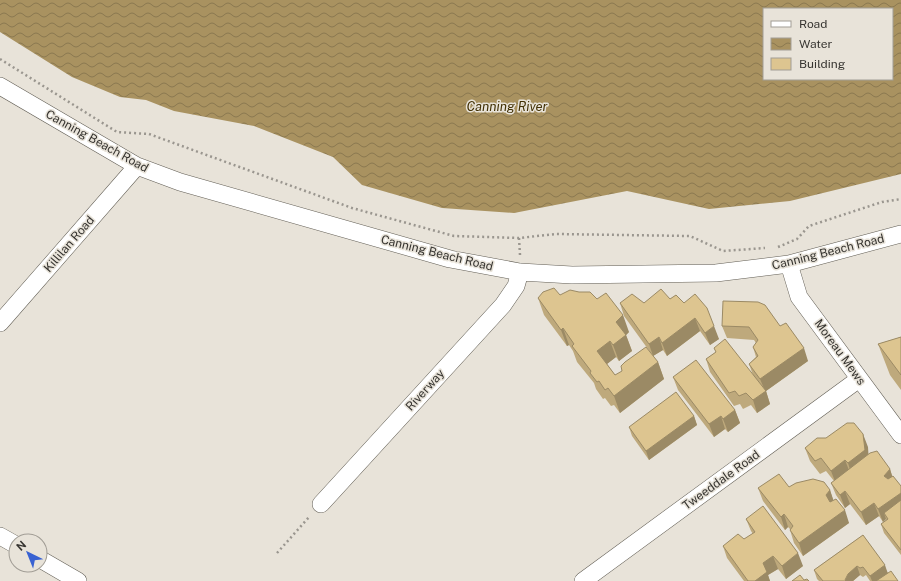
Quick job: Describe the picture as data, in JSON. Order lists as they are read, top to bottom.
{
  "streets": {
    "street": [
      "Canning Beach Road",
      "Killilan Road",
      "Moreau Mews",
      "Riverway",
      "Tweeddale Road"
    ]
  },
  "crossings": [
    ["Canning Beach Road", "Killilan Road"],
    ["Canning Beach Road", "Moreau Mews"],
    ["Canning Beach Road", "Riverway"],
    ["Moreau Mews", "Tweeddale Road"]
  ],
  "water": ["Canning River"],
  "legend": ["Road", "Water", "Building"],
  "north": "top left"
}
